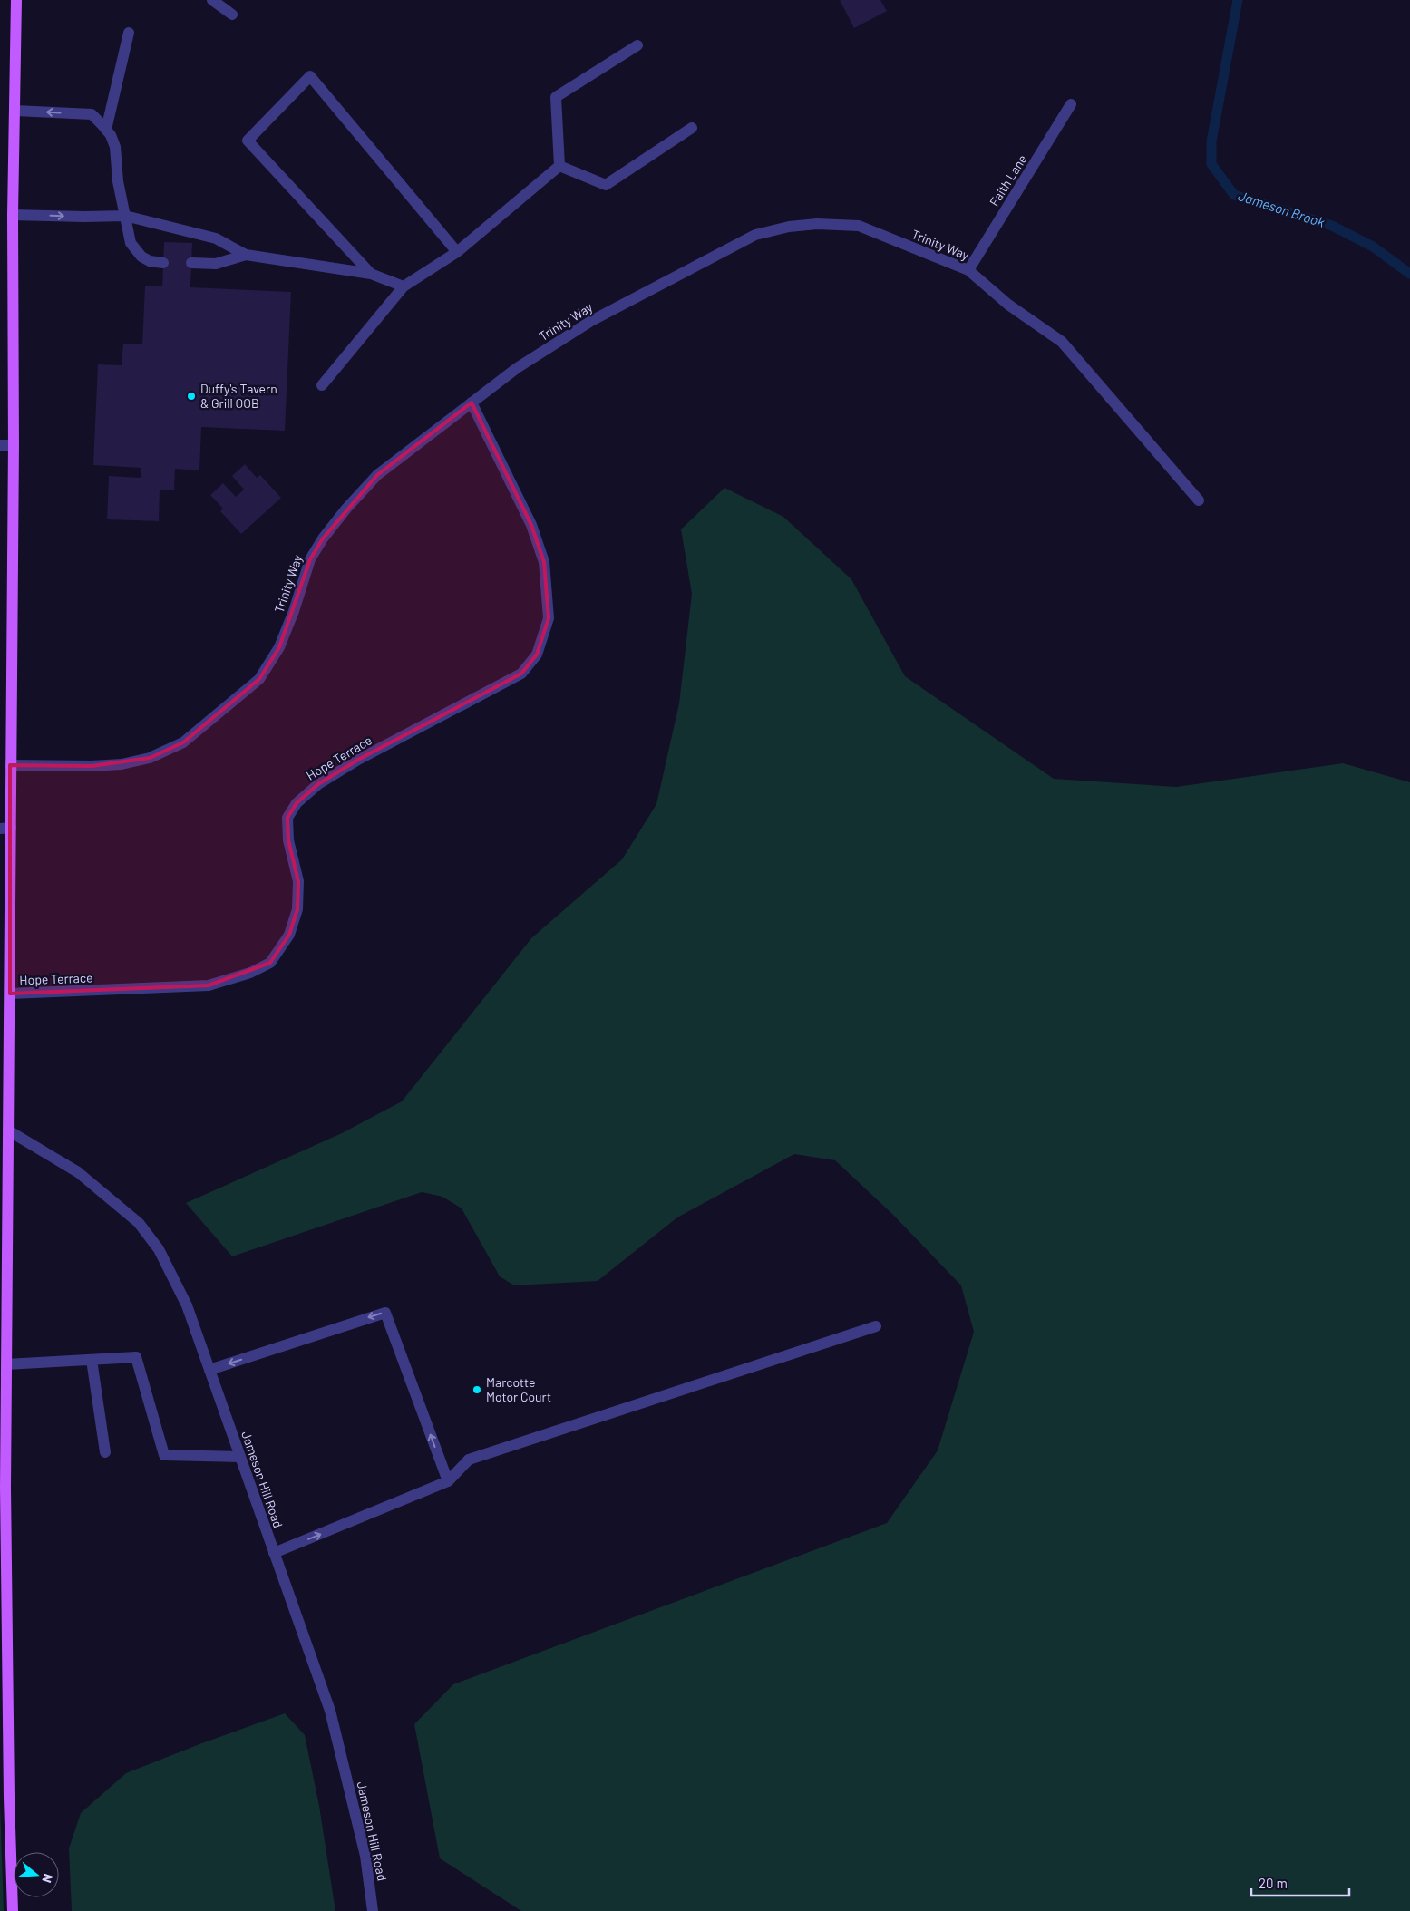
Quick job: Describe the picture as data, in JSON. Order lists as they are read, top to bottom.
{
  "streets": {
    "street": [
      "Faith Lane",
      "Trinity Way",
      "Hope Terrace",
      "Jameson Hill Road"
    ]
  },
  "crossings": [
    ["Faith Lane", "Trinity Way"],
    ["Trinity Way", "Hope Terrace"]
  ],
  "water": ["Jameson Brook"],
  "places": ["Duffy's Tavern & Grill OOB", "Marcotte Motor Court"],
  "scale_bar": "20 m",
  "north": "right"
}
